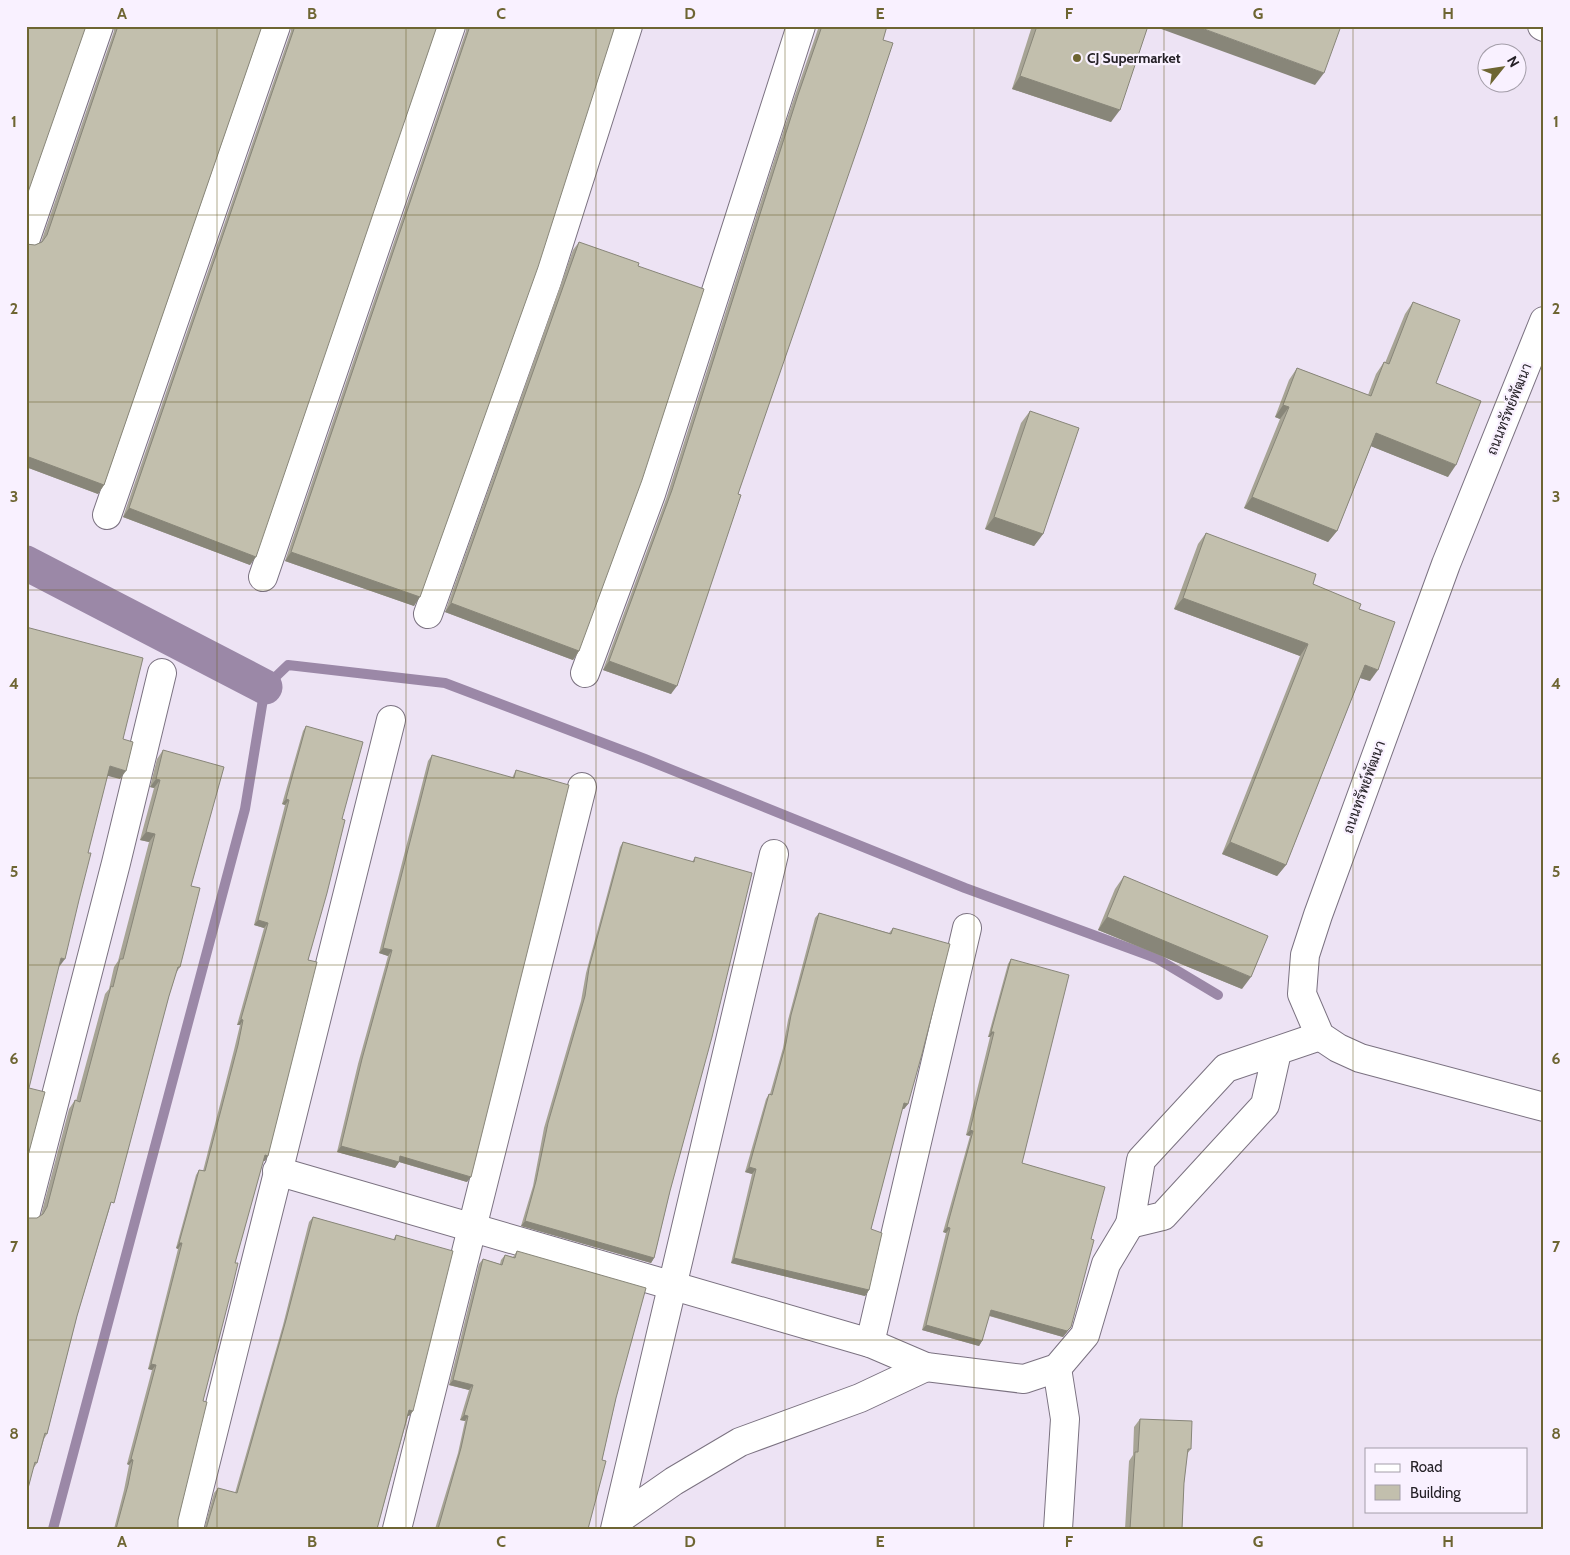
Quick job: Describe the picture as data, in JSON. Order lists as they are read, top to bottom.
{
  "streets": {
    "street": ["ถนนทรัพย์พัฒนา"]
  },
  "places": ["CJ Supermarket"],
  "legend": ["Road", "Building"],
  "north": "top right",
  "grid": {
    "columns": [
      "A",
      "B",
      "C",
      "D",
      "E",
      "F",
      "G",
      "H"
    ],
    "rows": [
      "1",
      "2",
      "3",
      "4",
      "5",
      "6",
      "7",
      "8"
    ]
  }
}
